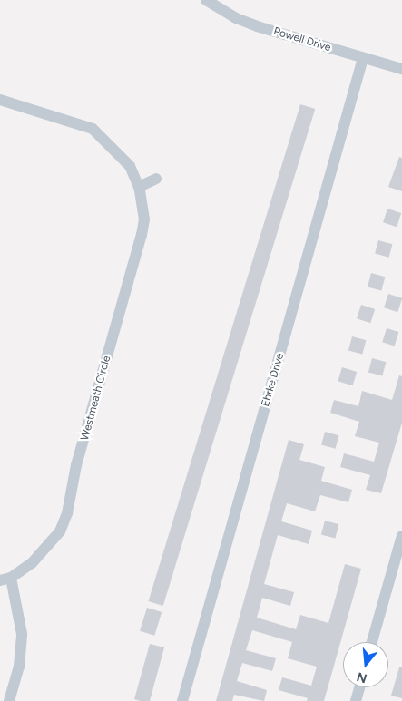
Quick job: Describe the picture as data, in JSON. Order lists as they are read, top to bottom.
{
  "streets": {
    "street": ["Powell Drive", "Ehrke Drive", "Westmeath Circle"]
  },
  "crossings": [
    ["Powell Drive", "Ehrke Drive"]
  ],
  "north": "bottom"
}
